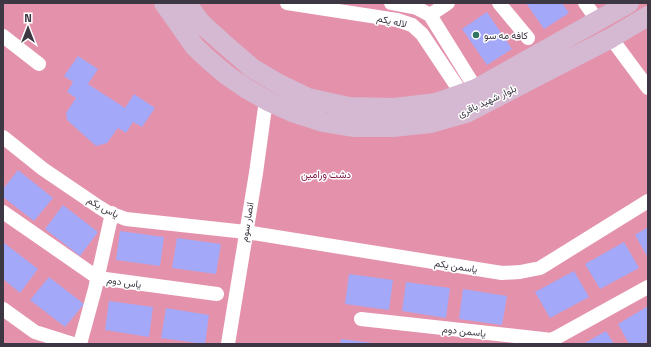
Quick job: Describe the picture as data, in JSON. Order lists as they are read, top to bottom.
{
  "streets": {
    "street": [
      "لاله یکم",
      "بلوار شهید باقری",
      "یاس یکم",
      "انصار سوم",
      "یاسمن یکم",
      "یاس دوم",
      "یاسمن دوم"
    ]
  },
  "crossings": [
    ["لاله یکم", "بلوار شهید باقری"],
    ["بلوار شهید باقری", "انصار سوم"],
    ["یاس یکم", "انصار سوم"],
    ["یاس یکم", "یاسمن یکم"],
    ["انصار سوم", "یاسمن یکم"]
  ],
  "parks": ["دشت ورامین"],
  "places": ["کافه مه سو"],
  "north": "top"
}
